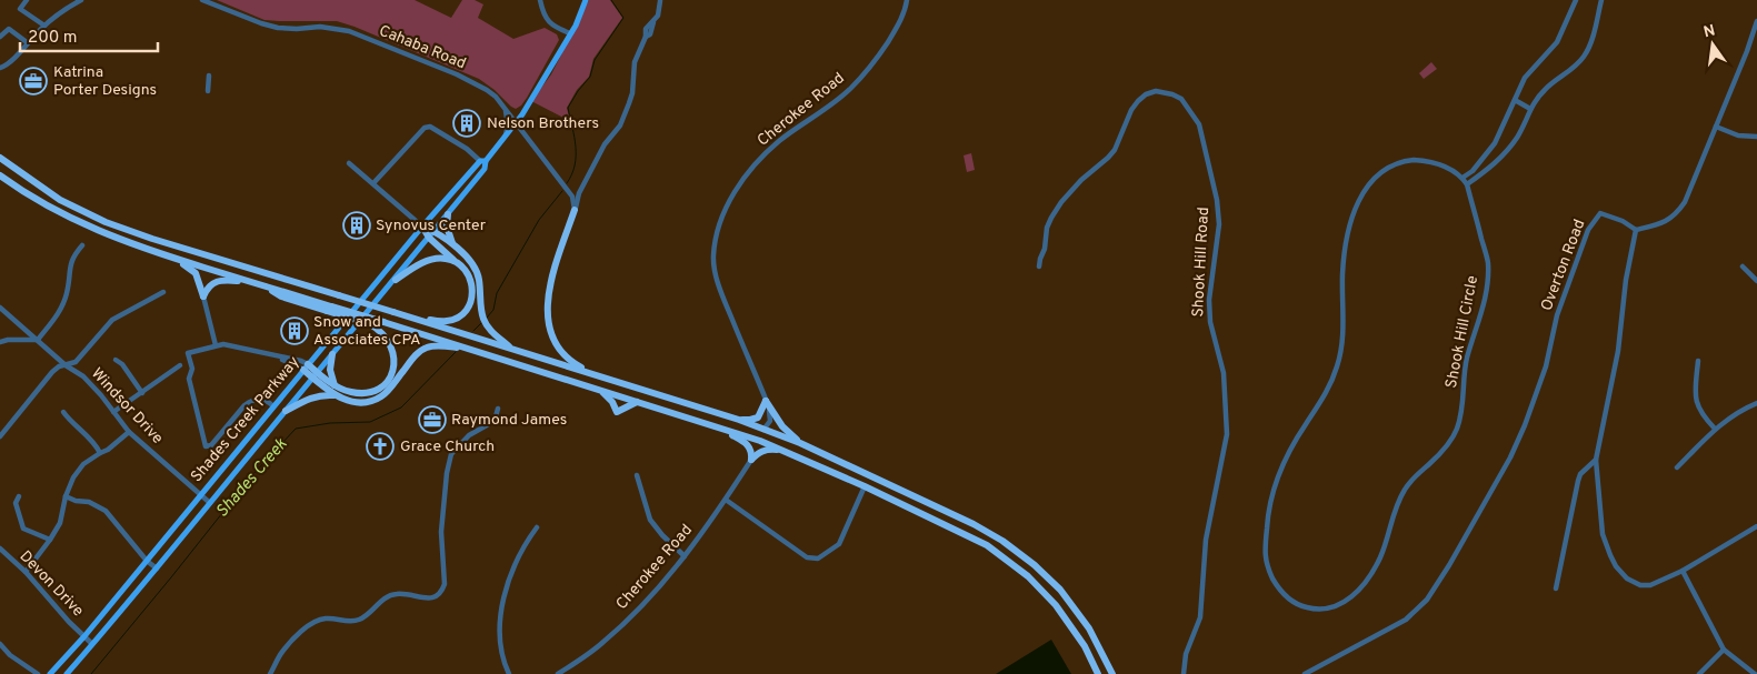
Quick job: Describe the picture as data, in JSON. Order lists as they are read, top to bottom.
{
  "streets": {
    "main road": ["Shades Creek Parkway"],
    "street": [
      "Cahaba Road",
      "Cherokee Road",
      "Shook Hill Road",
      "Overton Road",
      "Shook Hill Circle",
      "Windsor Drive",
      "Devon Drive"
    ]
  },
  "crossings": [
    ["Cahaba Road", "Shades Creek Parkway"],
    ["Windsor Drive", "Shades Creek Parkway"],
    ["Shades Creek Parkway", "Devon Drive"]
  ],
  "water": ["Shades Creek"],
  "places": {
    "office": ["Katrina Porter Designs", "Raymond James"],
    "building": ["Nelson Brothers", "Synovus Center", "Snow and Associates CPA"],
    "church": ["Grace Church"]
  },
  "scale_bar": "200 m",
  "north": "top"
}
